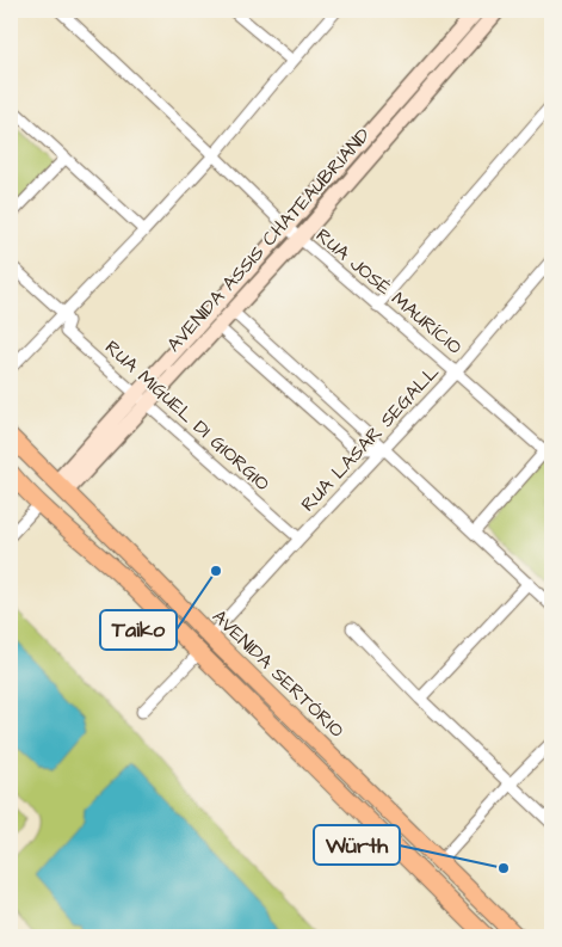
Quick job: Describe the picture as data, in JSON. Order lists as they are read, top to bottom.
{
  "streets": {
    "main road": ["AVENIDA SERTÓRIO"],
    "street": [
      "AVENIDA ASSIS CHATEAUBRIAND",
      "RUA JOSÉ MAURÍCIO",
      "RUA MIGUEL DI GIORGIO",
      "RUA LASAR SEGALL"
    ]
  },
  "crossings": [
    ["AVENIDA ASSIS CHATEAUBRIAND", "RUA JOSÉ MAURÍCIO"],
    ["AVENIDA ASSIS CHATEAUBRIAND", "RUA MIGUEL DI GIORGIO"],
    ["AVENIDA ASSIS CHATEAUBRIAND", "AVENIDA SERTÓRIO"],
    ["RUA JOSÉ MAURÍCIO", "RUA LASAR SEGALL"],
    ["RUA MIGUEL DI GIORGIO", "RUA LASAR SEGALL"],
    ["RUA LASAR SEGALL", "AVENIDA SERTÓRIO"]
  ],
  "places": ["Taiko", "Würth"]
}
